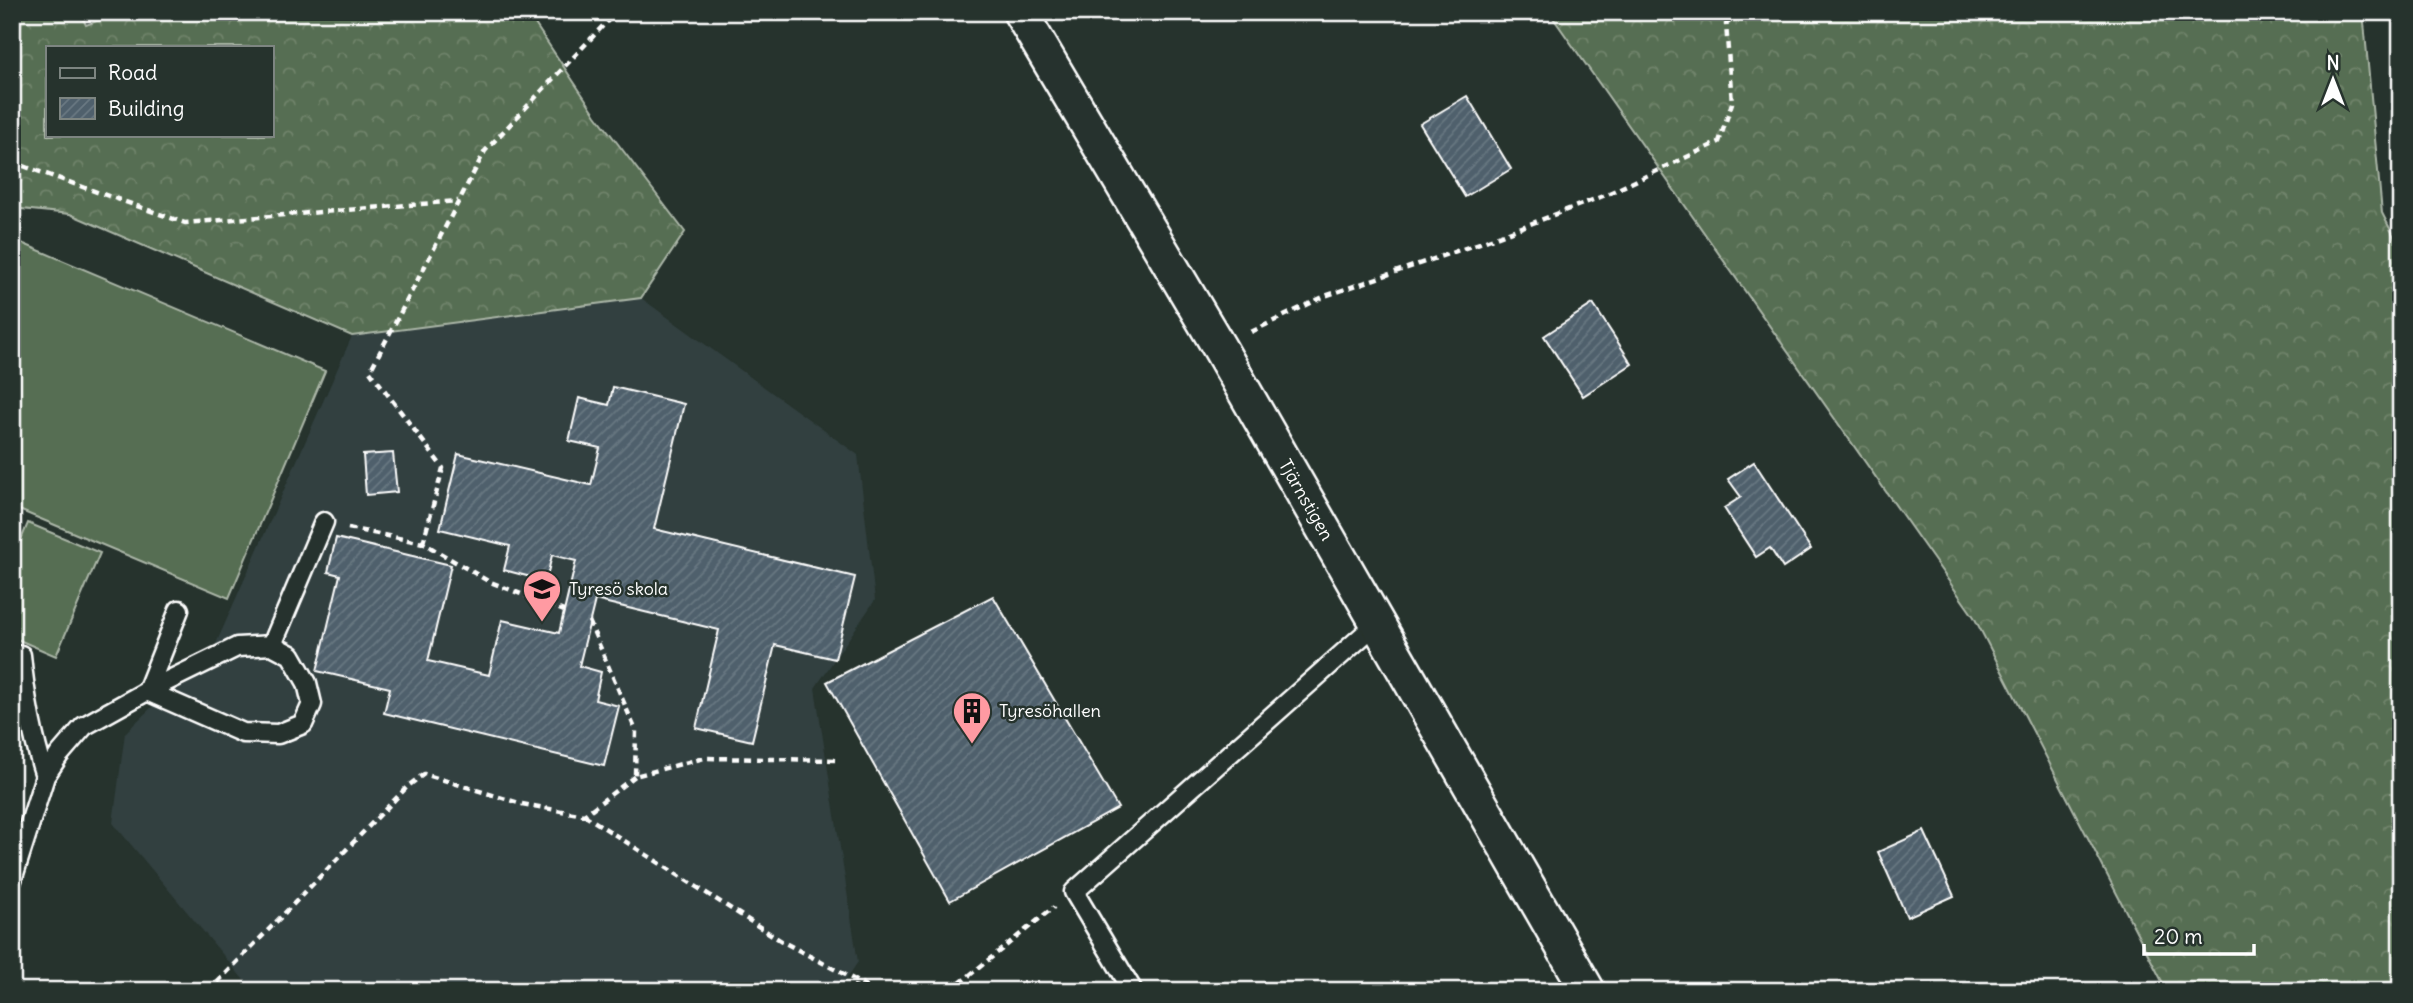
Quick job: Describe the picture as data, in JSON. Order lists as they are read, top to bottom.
{
  "streets": {
    "street": ["Tjärnstigen"]
  },
  "places": {
    "school or university": ["Tyresö skola"],
    "building": ["Tyresöhallen"]
  },
  "legend": ["Road", "Building"],
  "scale_bar": "20 m",
  "north": "top"
}
